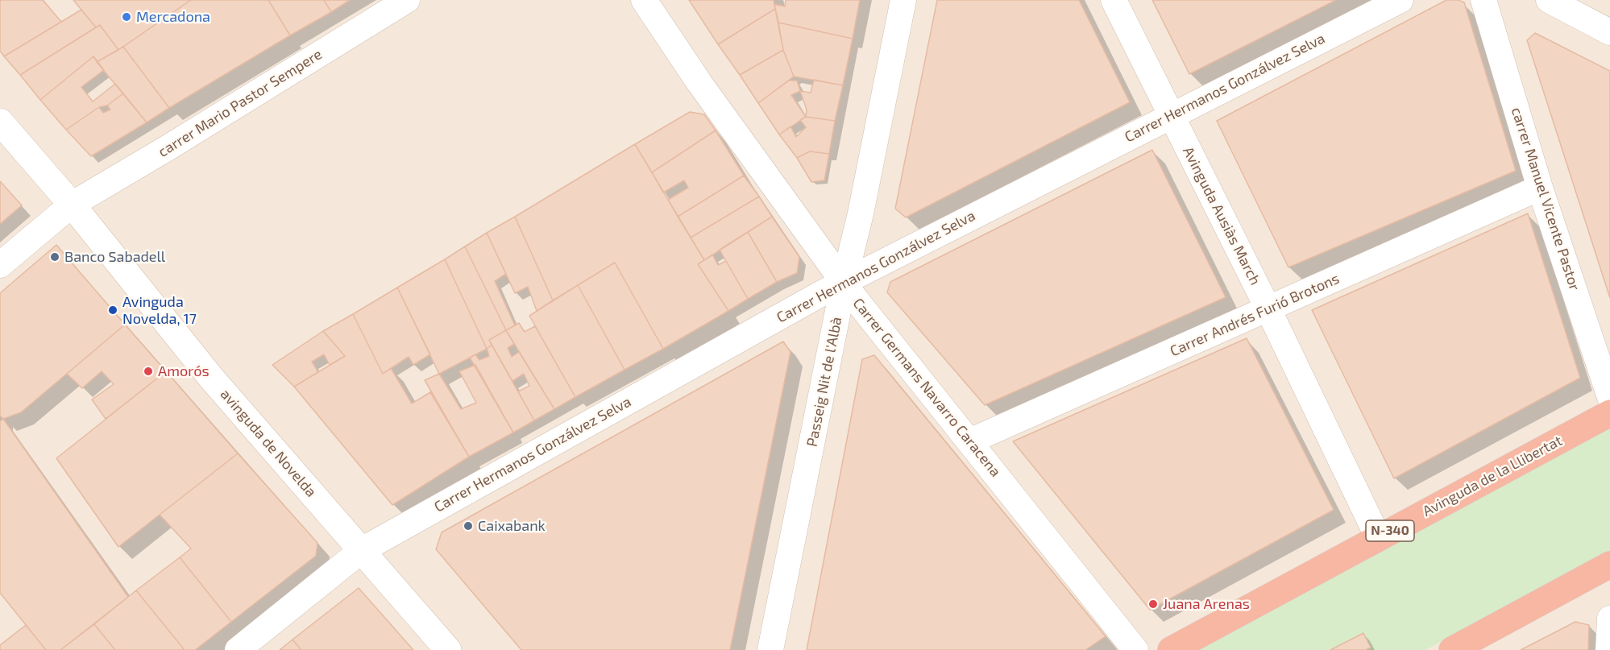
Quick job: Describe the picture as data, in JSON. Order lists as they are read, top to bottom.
{
  "streets": {
    "highway": ["Avinguda de la Llibertat", "N-340"],
    "main road": ["avinguda de Novelda"],
    "street": [
      "Carrer Hermanos Gonzálvez Selva",
      "carrer Mario Pastor Sempere",
      "carrer Manuel Vicente Pastor",
      "Avinguda Ausiàs March",
      "Carrer Andrés Furió Brotons",
      "Passeig Nit de l'Albà",
      "Carrer Germans Navarro Caracena"
    ]
  },
  "crossings": [
    ["Carrer Hermanos Gonzálvez Selva", "Avinguda Ausiàs March"],
    ["Carrer Hermanos Gonzálvez Selva", "Passeig Nit de l'Albà"],
    ["Carrer Hermanos Gonzálvez Selva", "Carrer Germans Navarro Caracena"],
    ["Carrer Hermanos Gonzálvez Selva", "avinguda de Novelda"],
    ["carrer Mario Pastor Sempere", "avinguda de Novelda"],
    ["carrer Manuel Vicente Pastor", "Carrer Andrés Furió Brotons"],
    ["Avinguda Ausiàs March", "Carrer Andrés Furió Brotons"],
    ["Avinguda Ausiàs March", "Avinguda de la Llibertat"],
    ["Carrer Andrés Furió Brotons", "Carrer Germans Navarro Caracena"],
    ["Passeig Nit de l'Albà", "Carrer Germans Navarro Caracena"]
  ],
  "places": [
    "Mercadona",
    "Banco Sabadell",
    "Avinguda Novelda, 17",
    "Amorós",
    "Caixabank",
    "Juana Arenas"
  ]
}
